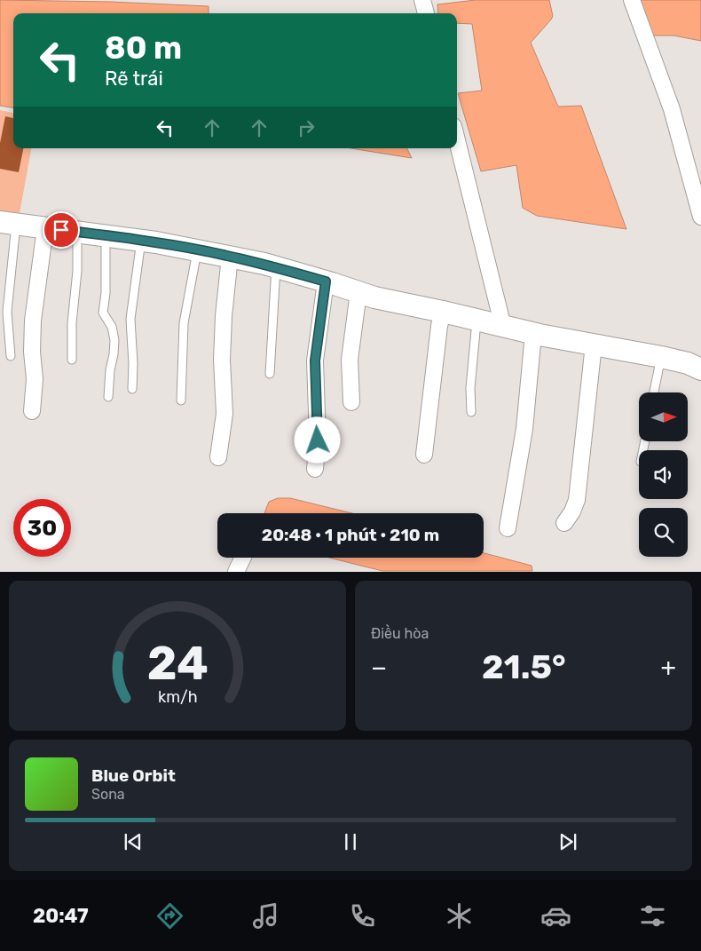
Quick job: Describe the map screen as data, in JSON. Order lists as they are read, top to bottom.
{
  "north": "right",
  "page": {
    "turn": ["80 m", "Rẽ trái"],
    "limit": "30",
    "trip": "20:48 · 1 phút · 210 m",
    "tile": "Điều hòa",
    "heat": ["−", "21.5°", "+"],
    "song": ["Blue Orbit", "Sona"],
    "tabs": "20:47",
    "gauge": ["24", "km/h"]
  }
}
